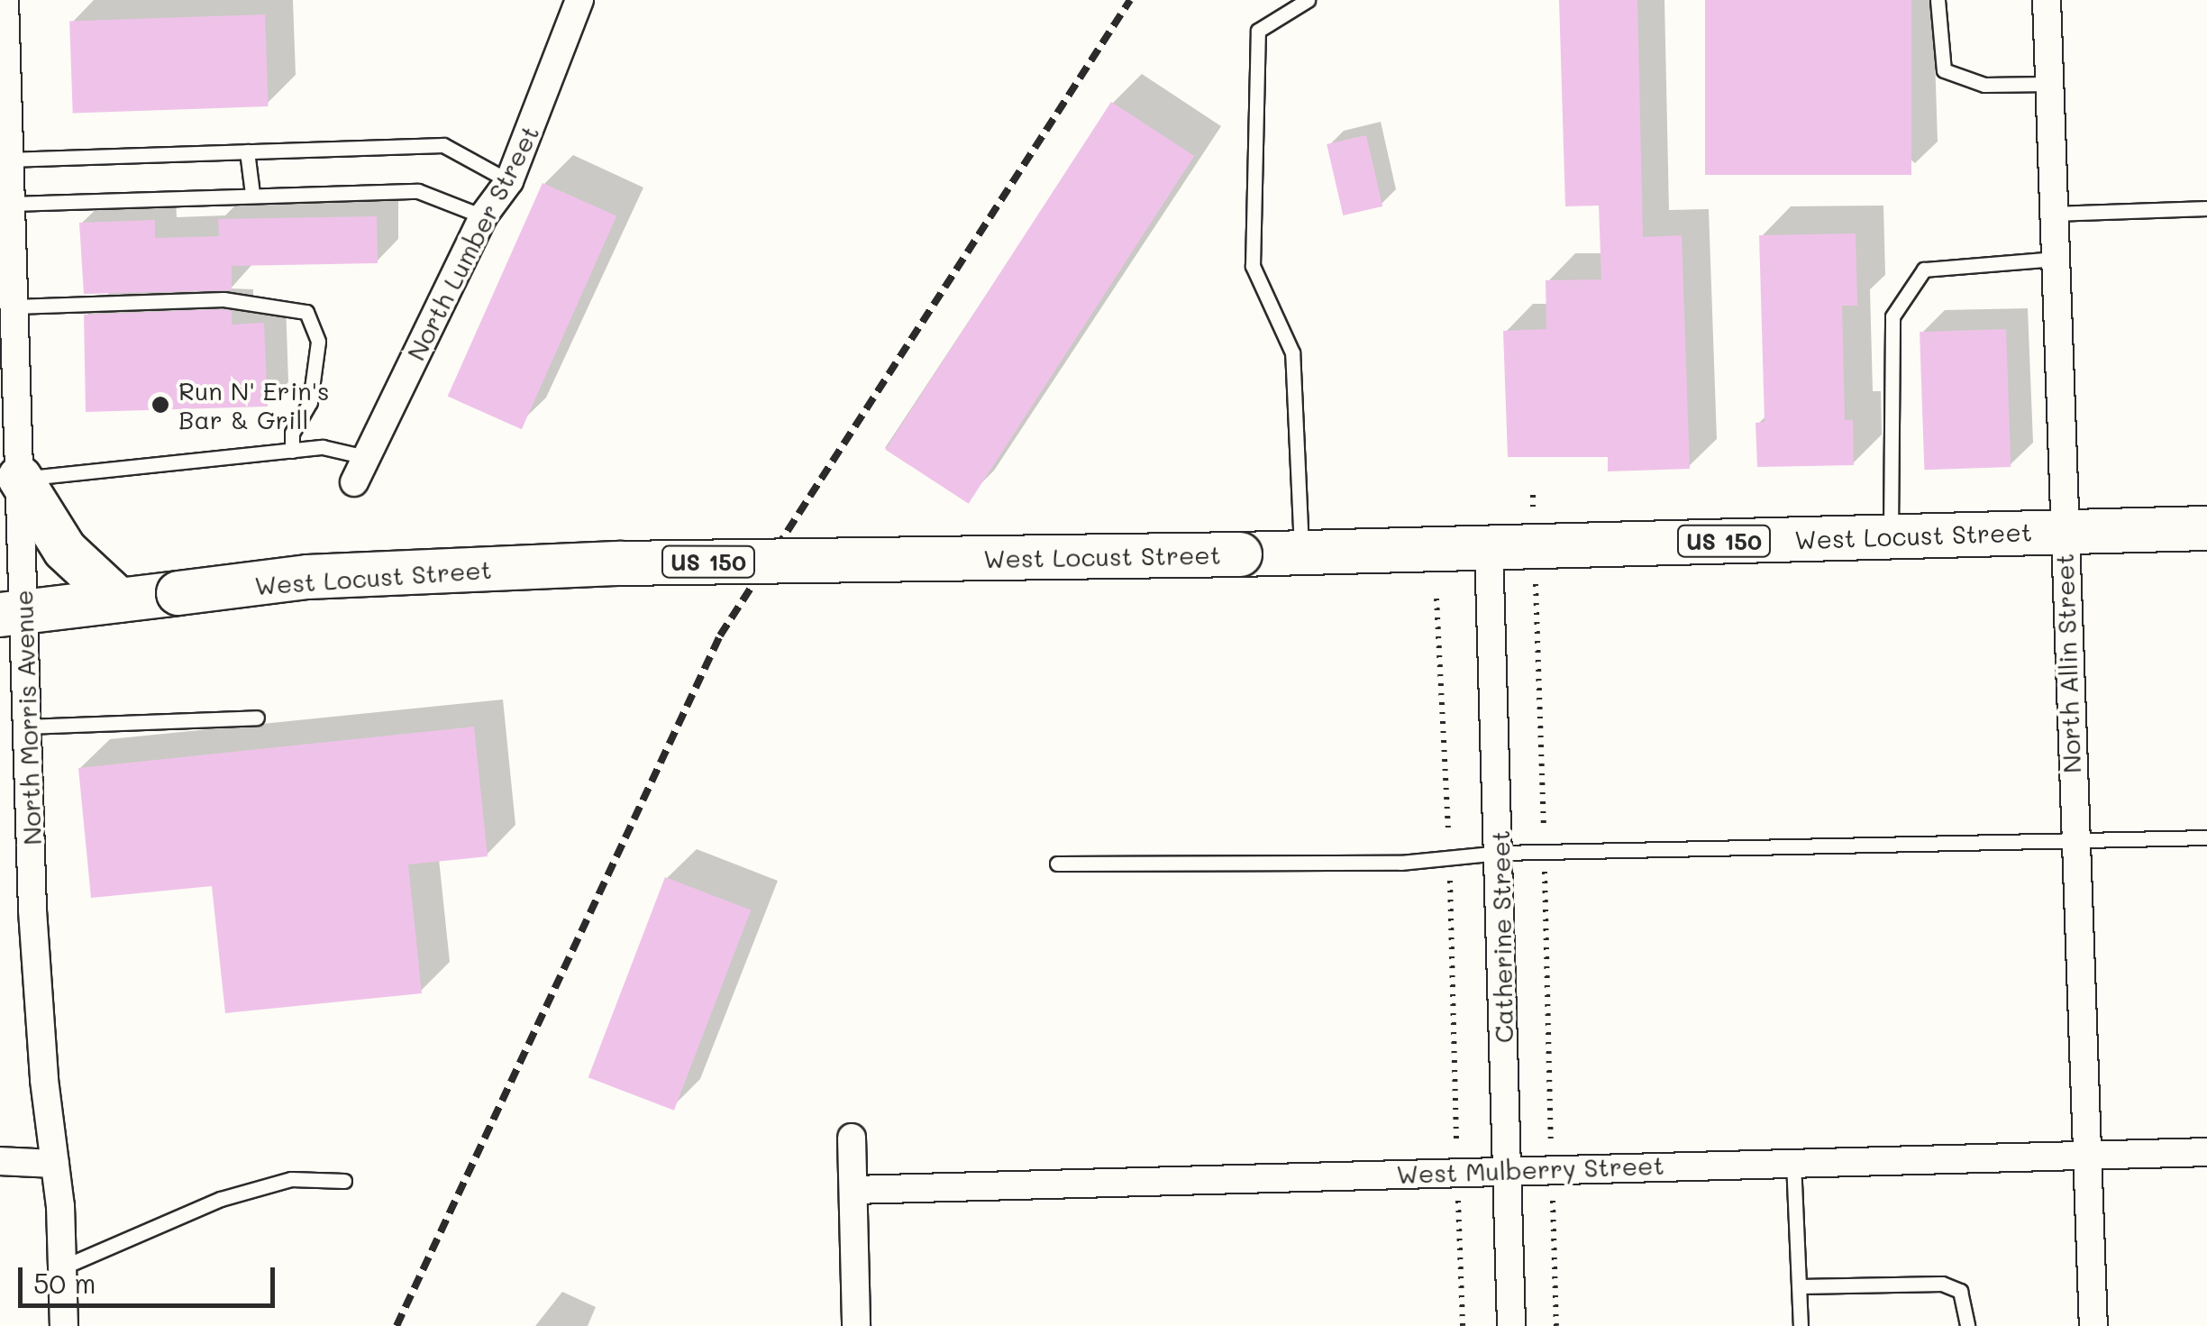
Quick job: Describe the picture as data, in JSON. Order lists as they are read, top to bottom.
{
  "streets": {
    "main road": ["West Locust Street", "US 150"],
    "street": [
      "North Lumber Street",
      "North Allin Street",
      "North Morris Avenue",
      "Catherine Street",
      "West Mulberry Street"
    ]
  },
  "crossings": [
    ["West Locust Street", "North Allin Street"],
    ["West Locust Street", "North Morris Avenue"],
    ["West Locust Street", "Catherine Street"],
    ["North Allin Street", "West Mulberry Street"],
    ["Catherine Street", "West Mulberry Street"]
  ],
  "places": ["Run N' Erin's Bar & Grill"],
  "scale_bar": "50 m"
}
